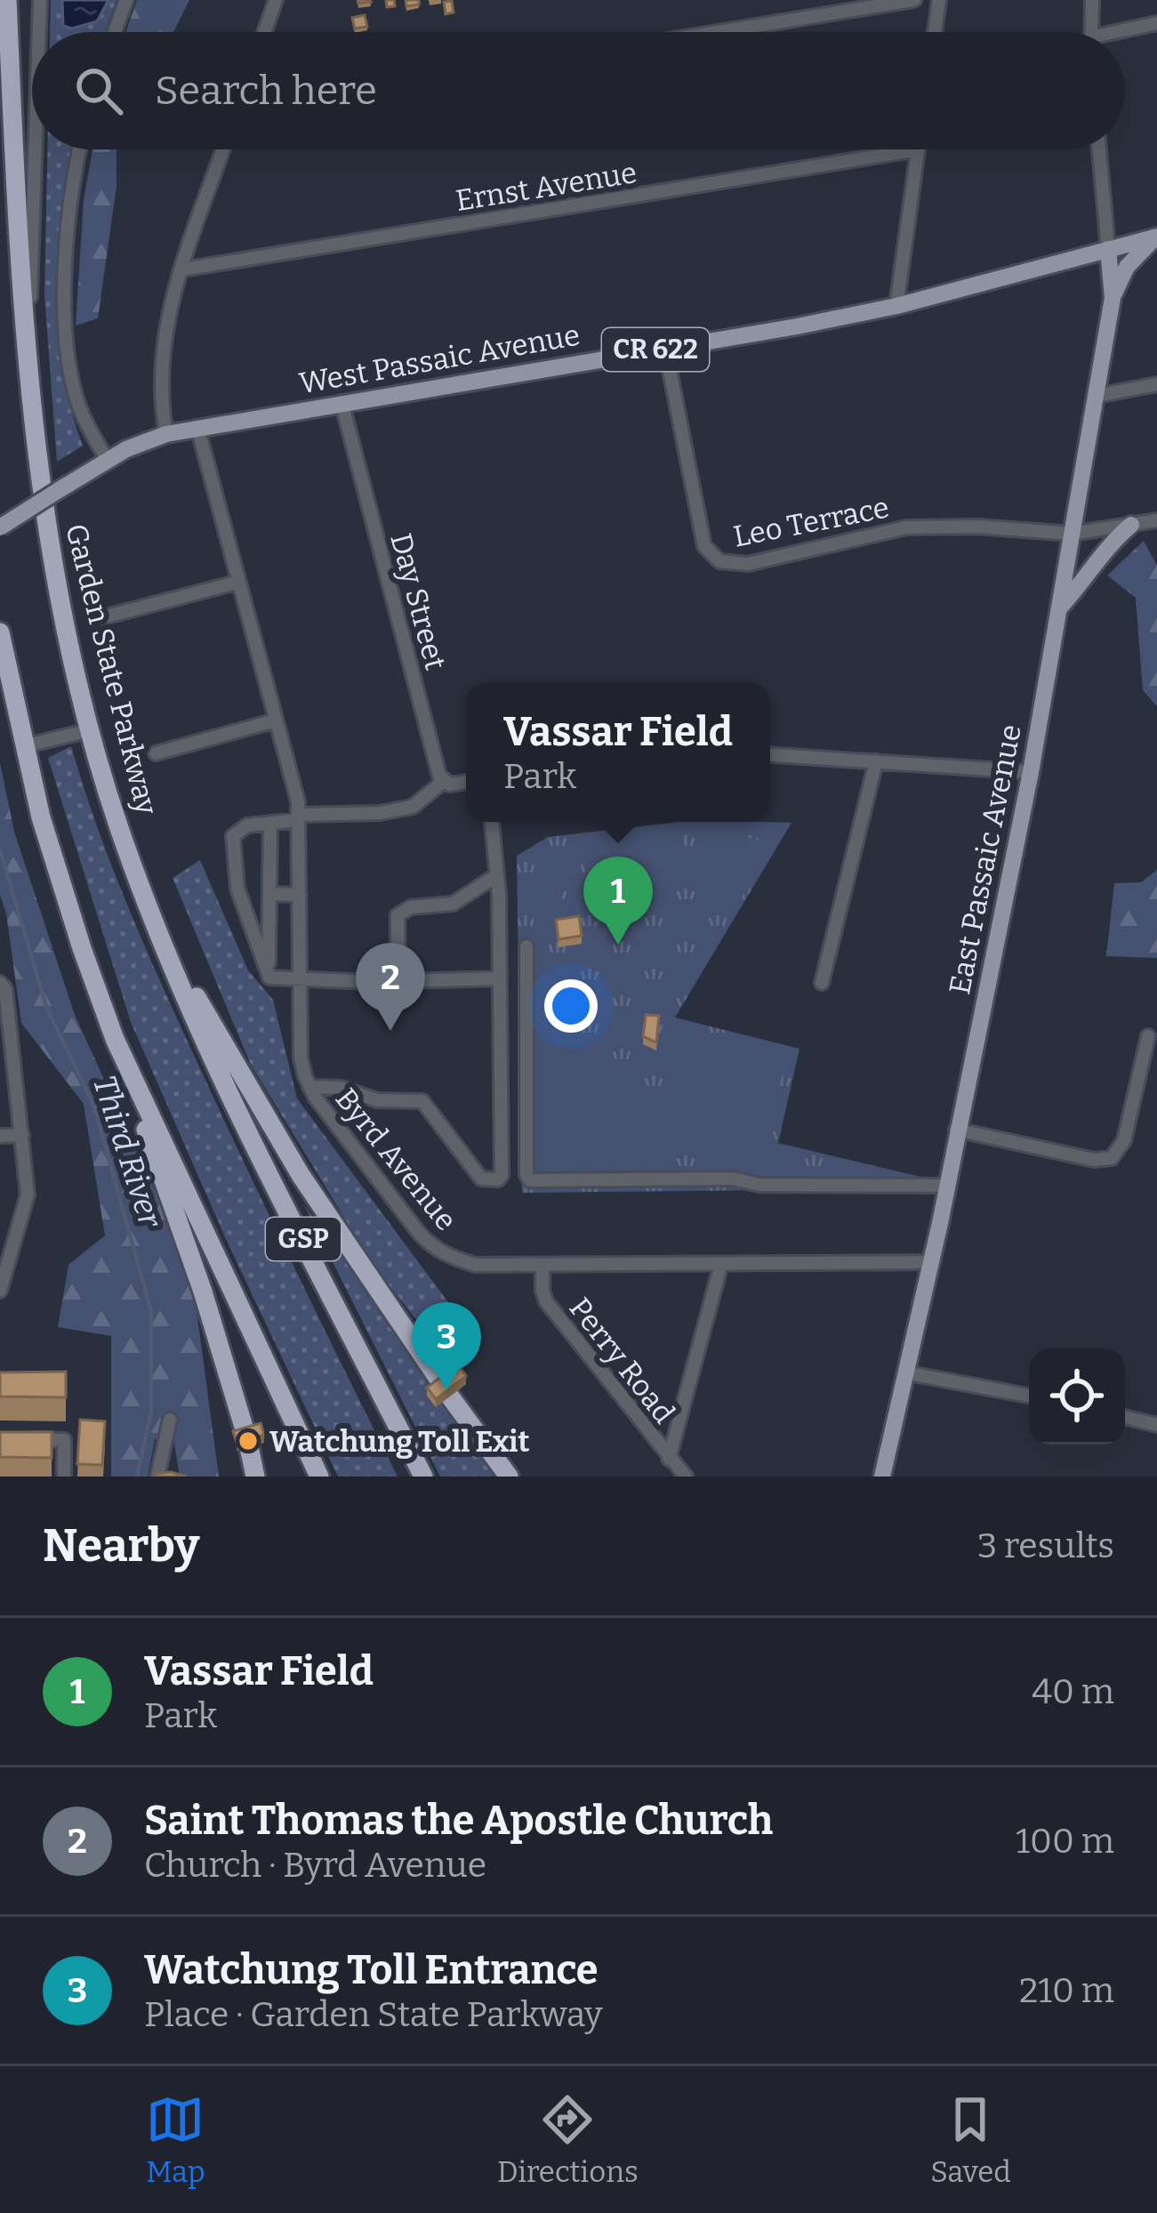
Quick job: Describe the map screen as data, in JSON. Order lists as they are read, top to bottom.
{
  "streets": {
    "highway": ["Garden State Parkway", "GSP"],
    "main road": ["CR 622", "West Passaic Avenue", "East Passaic Avenue"],
    "street": [
      "Ernst Avenue",
      "Leo Terrace",
      "Day Street",
      "Byrd Avenue",
      "Perry Road"
    ]
  },
  "crossings": [
    ["West Passaic Avenue", "Leo Terrace"],
    ["West Passaic Avenue", "Day Street"],
    ["West Passaic Avenue", "East Passaic Avenue"],
    ["West Passaic Avenue", "Byrd Avenue"],
    ["Leo Terrace", "East Passaic Avenue"],
    ["East Passaic Avenue", "Byrd Avenue"],
    ["Byrd Avenue", "Perry Road"]
  ],
  "water": ["Third River"],
  "places": ["Watchung Toll Exit"],
  "page": {
    "search": "Search here",
    "popup": ["Vassar Field", "Park"],
    "pins": ["1", "2", "3"],
    "heading": ["Nearby", "3 results"],
    "list": [
      {
        "mark": "1",
        "name": "Vassar Field",
        "note": "Park",
        "value": "40 m"
      },
      {
        "mark": "2",
        "name": "Saint Thomas the Apostle Church",
        "note": "Church · Byrd Avenue",
        "value": "100 m"
      },
      {
        "mark": "3",
        "name": "Watchung Toll Entrance",
        "note": "Place · Garden State Parkway",
        "value": "210 m"
      }
    ],
    "nav": ["Map", "Directions", "Saved"]
  }
}
